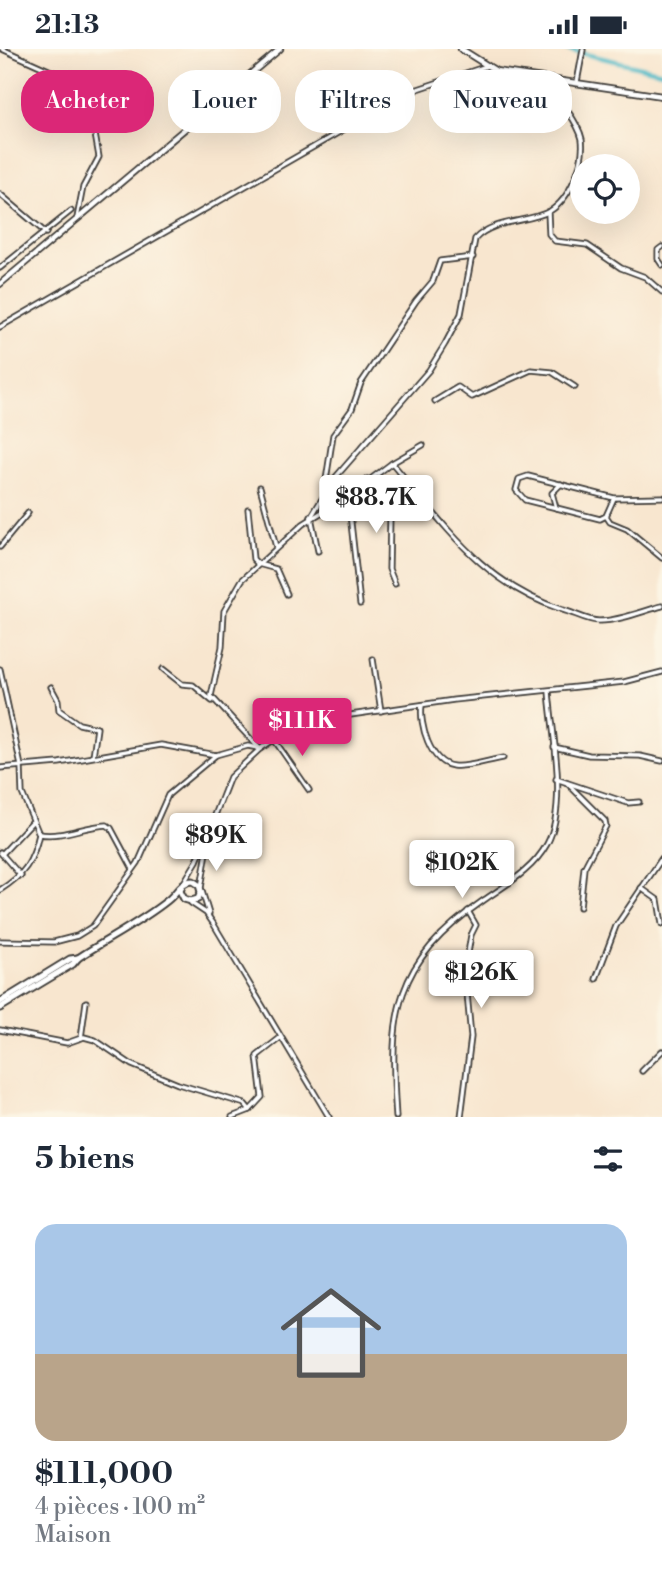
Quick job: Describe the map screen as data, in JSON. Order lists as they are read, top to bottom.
{
  "page": {
    "status": "21:13",
    "chip": [
      "Acheter",
      "Louer",
      "Filtres",
      "Nouveau"
    ],
    "price": [
      "$88.7K",
      "$111K",
      "$89K",
      "$102K",
      "$126K"
    ],
    "heading": "5 biens",
    "list": [
      {
        "name": "$111,000",
        "note": "4 pièces · 100 m² · Maison"
      }
    ]
  }
}
